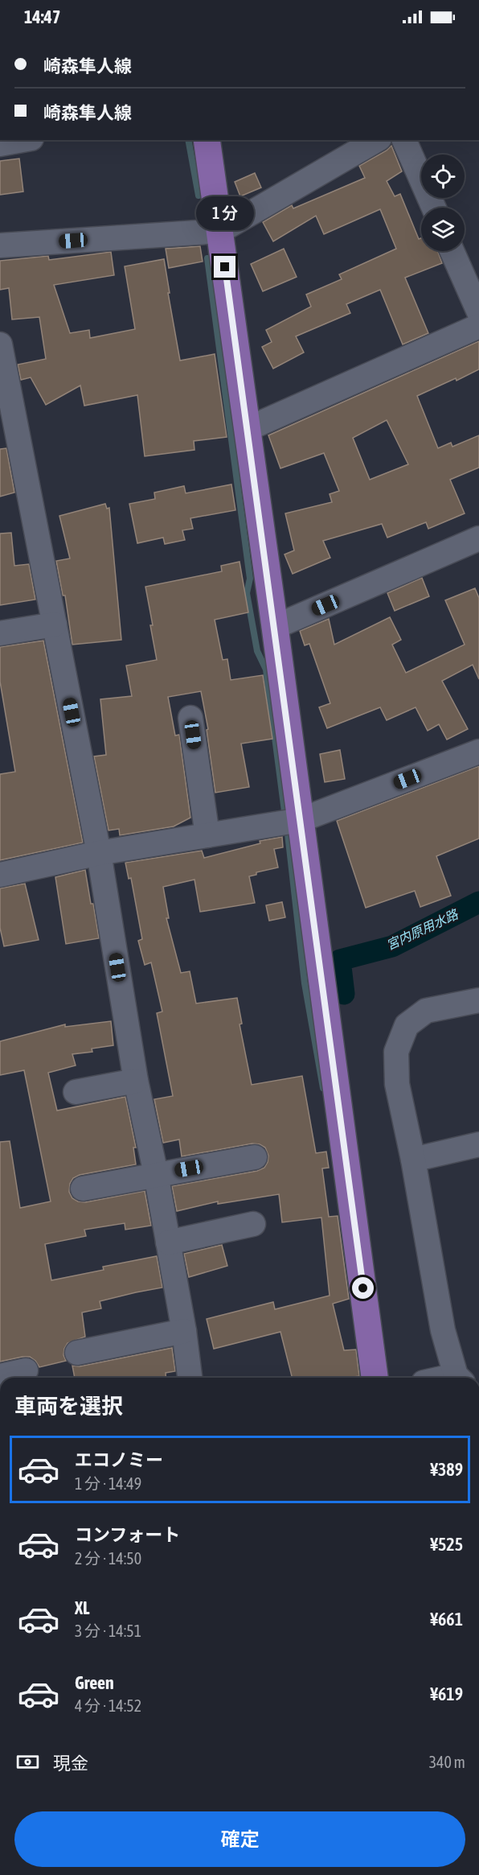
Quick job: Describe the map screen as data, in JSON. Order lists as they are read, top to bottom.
{
  "water": ["宮内原用水路"],
  "page": {
    "status": "14:47",
    "banner": ["崎森隼人線", "崎森隼人線"],
    "bubble": "1 分",
    "heading": "車両を選択",
    "list": [
      {
        "name": "エコノミー",
        "note": "1 分 · 14:49",
        "value": "¥389"
      },
      {
        "name": "コンフォート",
        "note": "2 分 · 14:50",
        "value": "¥525"
      },
      {
        "name": "XL",
        "note": "3 分 · 14:51",
        "value": "¥661"
      },
      {
        "name": "Green",
        "note": "4 分 · 14:52",
        "value": "¥619"
      }
    ],
    "pay": ["現金", "340 m"],
    "buttons": "確定"
  }
}
